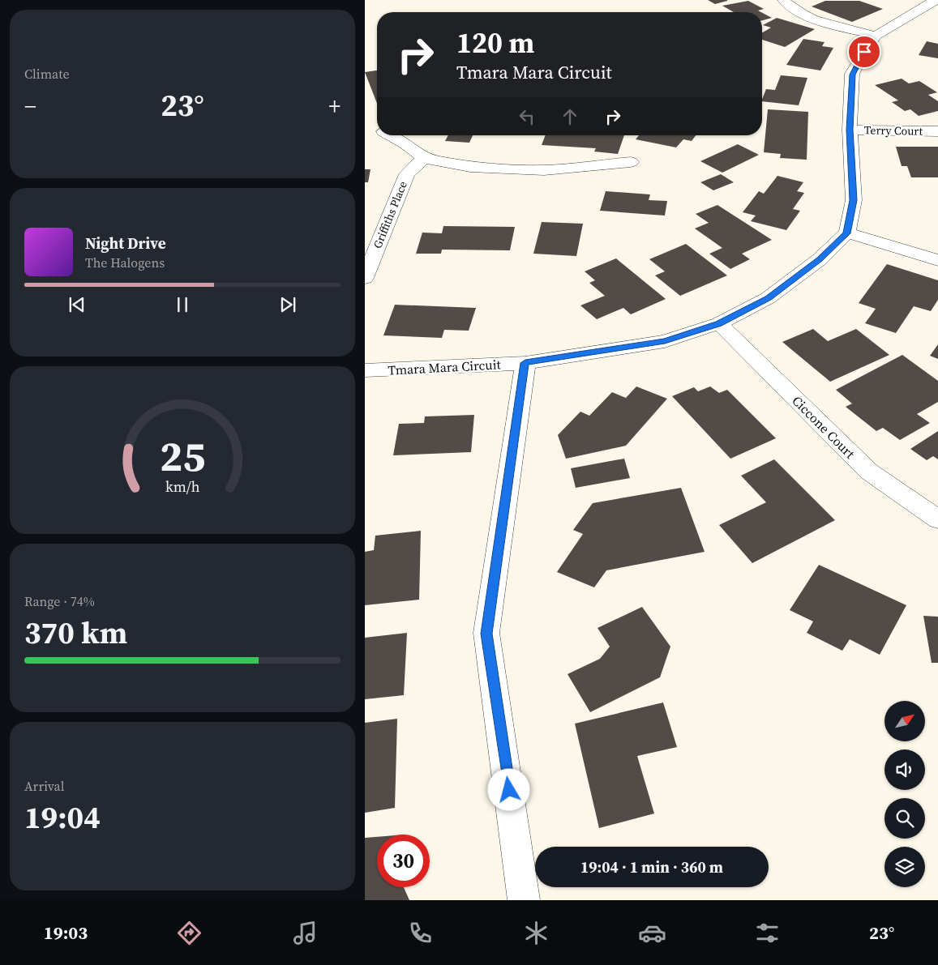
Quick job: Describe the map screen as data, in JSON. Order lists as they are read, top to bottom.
{
  "streets": {
    "street": [
      "Terry Court",
      "Griffiths Place",
      "Tmara Mara Circuit",
      "Ciccone Court"
    ]
  },
  "crossings": [
    ["Tmara Mara Circuit", "Ciccone Court"]
  ],
  "north": "top right",
  "page": {
    "tile": [
      "Climate",
      ["Range · 74%", "370 km"],
      ["Arrival", "19:04"]
    ],
    "turn": ["120 m", "Tmara Mara Circuit"],
    "heat": ["−", "23°", "+"],
    "song": ["Night Drive", "The Halogens"],
    "limit": "30",
    "trip": "19:04 · 1 min · 360 m",
    "tabs": ["19:03", "23°"],
    "gauge": ["25", "km/h"]
  }
}
